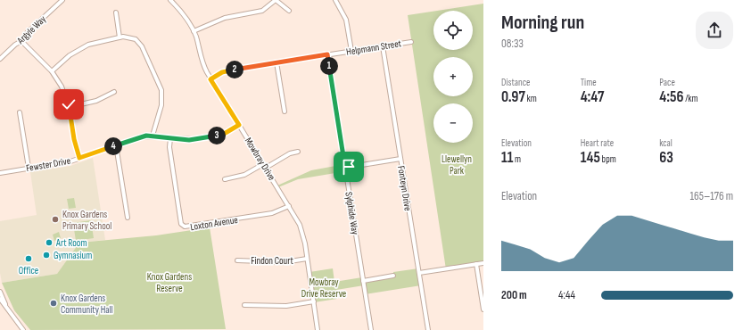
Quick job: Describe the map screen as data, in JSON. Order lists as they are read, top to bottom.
{
  "streets": {
    "street": [
      "Argyle Way",
      "Helpmann Street",
      "Mowbray Drive",
      "Fewster Drive",
      "Fonteyn Drive",
      "Sylphide Way",
      "Loxton Avenue",
      "Findon Court"
    ]
  },
  "crossings": [
    ["Helpmann Street", "Mowbray Drive"],
    ["Helpmann Street", "Fonteyn Drive"],
    ["Helpmann Street", "Sylphide Way"],
    ["Mowbray Drive", "Fewster Drive"],
    ["Mowbray Drive", "Loxton Avenue"],
    ["Mowbray Drive", "Findon Court"],
    ["Fewster Drive", "Loxton Avenue"]
  ],
  "parks": ["Llewellyn Park", "Knox Gardens Reserve", "Mowbray Drive Reserve"],
  "places": [
    "Knox Gardens Primary School",
    "Art Room",
    "Gymnasium",
    "Office",
    "Knox Gardens Community Hall"
  ],
  "page": {
    "heading": ["Morning run", "08:33"],
    "map_buttons": ["+", "−"],
    "pins": [
      "1",
      "2",
      "3",
      "4"
    ],
    "stats": [
      ["Distance", "0.97 km"],
      ["Time", "4:47"],
      ["Pace", "4:56 /km"],
      ["Elevation", "11 m"],
      ["Heart rate", "145 bpm"],
      ["kcal", "63"]
    ],
    "chart": ["Elevation", "165–176 m"],
    "list": [
      {
        "name": "200 m",
        "note": "4:44"
      }
    ]
  }
}
